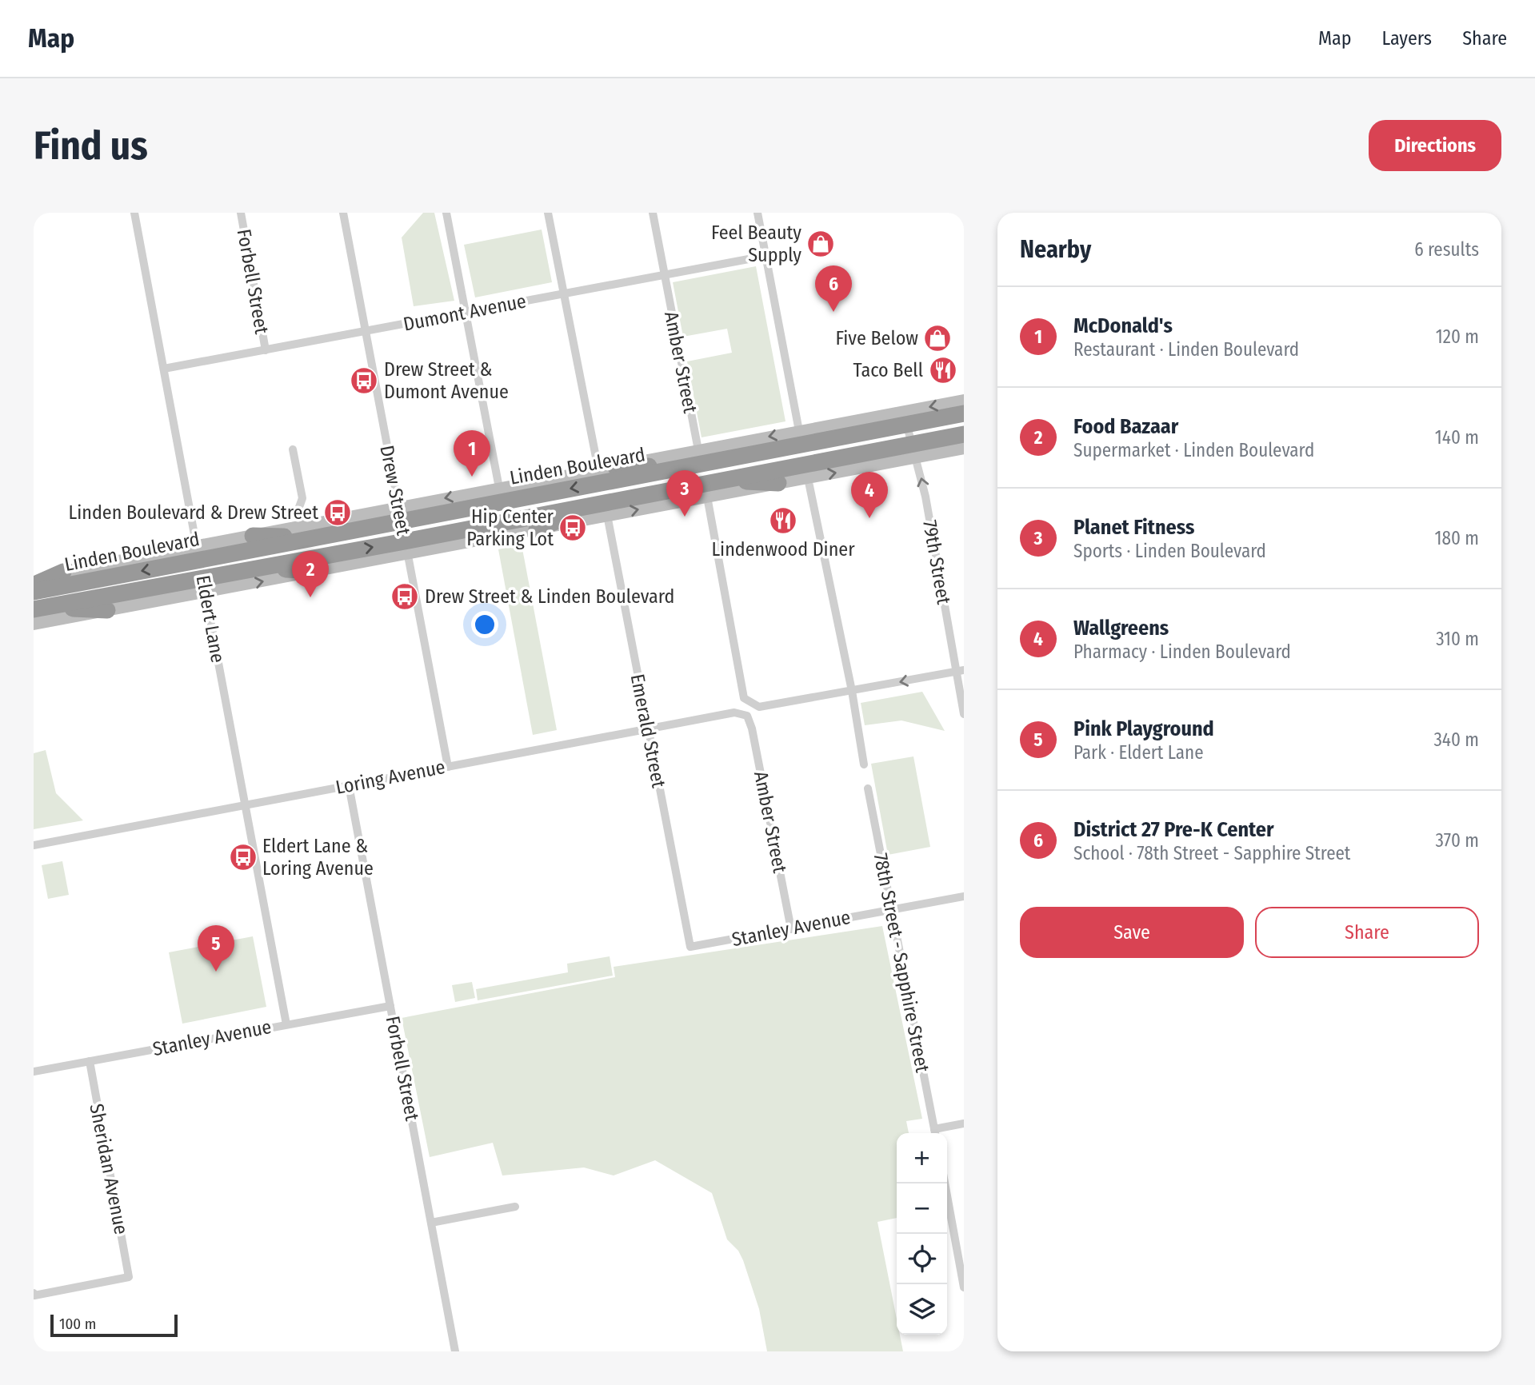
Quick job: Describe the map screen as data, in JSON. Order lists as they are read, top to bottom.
{
  "streets": {
    "highway": ["Linden Boulevard"],
    "street": [
      "Forbell Street",
      "Dumont Avenue",
      "Amber Street",
      "Drew Street",
      "79th Street",
      "Eldert Lane",
      "Emerald Street",
      "Loring Avenue",
      "Stanley Avenue",
      "78th Street - Sapphire Street",
      "Sheridan Avenue"
    ]
  },
  "crossings": [
    ["Forbell Street", "Dumont Avenue"],
    ["Forbell Street", "Loring Avenue"],
    ["Forbell Street", "Stanley Avenue"],
    ["Dumont Avenue", "Amber Street"],
    ["Dumont Avenue", "Drew Street"],
    ["Dumont Avenue", "Eldert Lane"],
    ["Amber Street", "Linden Boulevard"],
    ["Amber Street", "Loring Avenue"],
    ["Amber Street", "Stanley Avenue"],
    ["Linden Boulevard", "Drew Street"],
    ["Linden Boulevard", "79th Street"],
    ["Linden Boulevard", "Eldert Lane"],
    ["Linden Boulevard", "Emerald Street"],
    ["Drew Street", "Loring Avenue"],
    ["Eldert Lane", "Loring Avenue"],
    ["Eldert Lane", "Stanley Avenue"],
    ["Emerald Street", "Loring Avenue"],
    ["Emerald Street", "Stanley Avenue"],
    ["Stanley Avenue", "78th Street - Sapphire Street"],
    ["Stanley Avenue", "Sheridan Avenue"]
  ],
  "one_way": ["79th Street"],
  "places": {
    "shop": ["Feel Beauty Supply", "Five Below"],
    "restaurant": ["Taco Bell", "Lindenwood Diner"],
    "bus stop": [
      "Drew Street & Dumont Avenue",
      "Linden Boulevard & Drew Street",
      "Hip Center Parking Lot",
      "Drew Street & Linden Boulevard",
      "Eldert Lane & Loring Avenue"
    ]
  },
  "scale_bar": "100 m",
  "page": {
    "header": "Map",
    "nav": ["Map", "Layers", "Share"],
    "buttons": [
      "Directions",
      ["Save", "Share"]
    ],
    "title": "Find us",
    "heading": ["Nearby", "6 results"],
    "pins": [
      "6",
      "1",
      "3",
      "4",
      "2",
      "5"
    ],
    "list": [
      {
        "mark": "1",
        "name": "McDonald's",
        "note": "Restaurant · Linden Boulevard",
        "value": "120 m"
      },
      {
        "mark": "2",
        "name": "Food Bazaar",
        "note": "Supermarket · Linden Boulevard",
        "value": "140 m"
      },
      {
        "mark": "3",
        "name": "Planet Fitness",
        "note": "Sports · Linden Boulevard",
        "value": "180 m"
      },
      {
        "mark": "4",
        "name": "Wallgreens",
        "note": "Pharmacy · Linden Boulevard",
        "value": "310 m"
      },
      {
        "mark": "5",
        "name": "Pink Playground",
        "note": "Park · Eldert Lane",
        "value": "340 m"
      },
      {
        "mark": "6",
        "name": "District 27 Pre-K Center",
        "note": "School · 78th Street - Sapphire Street",
        "value": "370 m"
      }
    ],
    "map_buttons": ["+", "−"],
    "scale": "100 m"
  }
}
